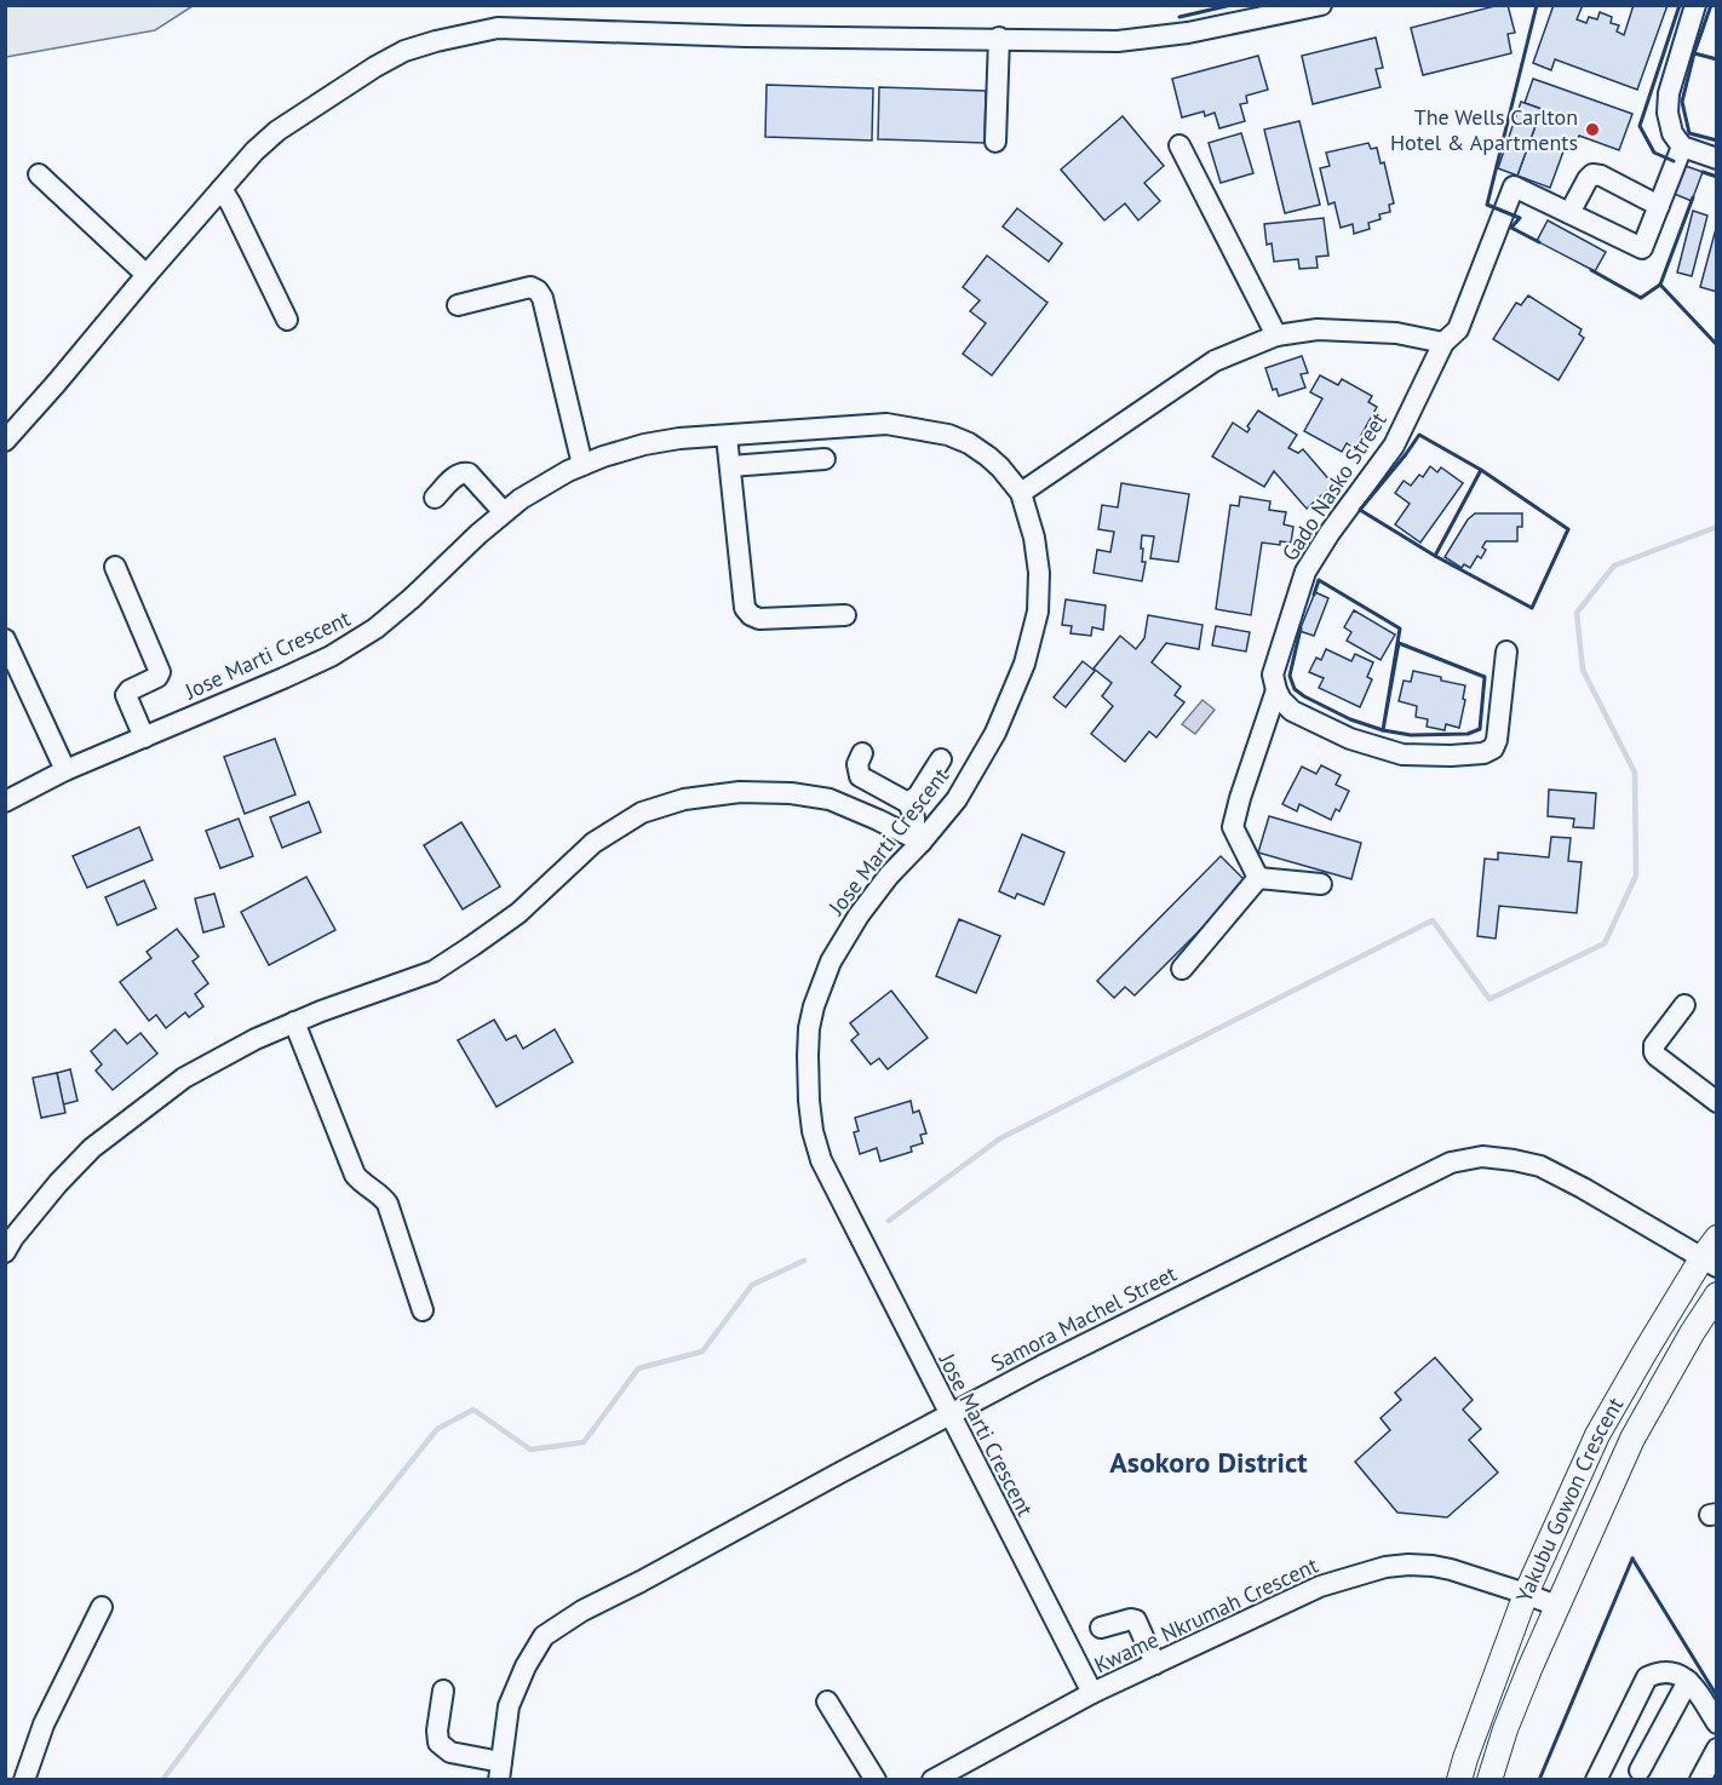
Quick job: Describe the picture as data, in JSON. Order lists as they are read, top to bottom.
{
  "streets": {
    "main road": ["Yakubu Gowon Crescent"],
    "street": [
      "Gado Nasko Street",
      "Jose Marti Crescent",
      "Samora Machel Street",
      "Kwame Nkrumah Crescent"
    ]
  },
  "crossings": [
    ["Jose Marti Crescent", "Samora Machel Street"],
    ["Jose Marti Crescent", "Kwame Nkrumah Crescent"],
    ["Samora Machel Street", "Yakubu Gowon Crescent"],
    ["Yakubu Gowon Crescent", "Kwame Nkrumah Crescent"]
  ],
  "districts": ["Asokoro District"],
  "places": ["The Wells Carlton Hotel & Apartments"]
}
